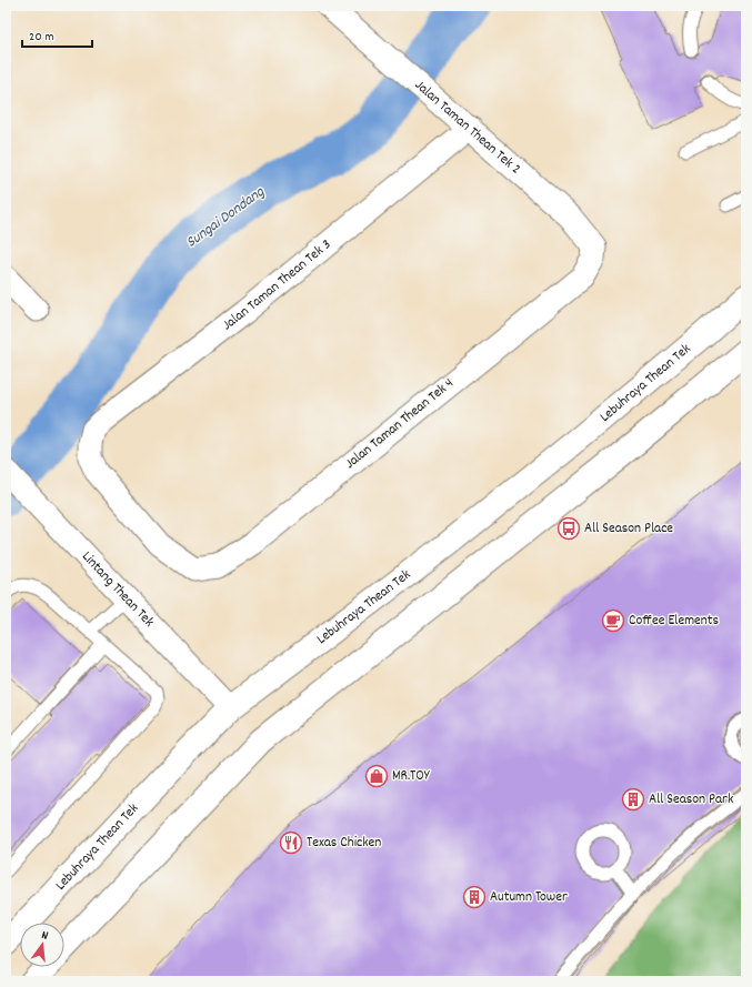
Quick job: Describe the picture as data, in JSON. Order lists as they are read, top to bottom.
{
  "streets": {
    "main road": ["Lebuhraya Thean Tek"],
    "street": [
      "Jalan Taman Thean Tek 2",
      "Jalan Taman Thean Tek 3",
      "Jalan Taman Thean Tek 4",
      "Lintang Thean Tek"
    ]
  },
  "crossings": [
    ["Jalan Taman Thean Tek 2", "Jalan Taman Thean Tek 3"],
    ["Jalan Taman Thean Tek 2", "Jalan Taman Thean Tek 4"],
    ["Jalan Taman Thean Tek 3", "Jalan Taman Thean Tek 4"],
    ["Lebuhraya Thean Tek", "Lintang Thean Tek"]
  ],
  "water": ["Sungai Dondang"],
  "places": {
    "bus stop": ["All Season Place"],
    "cafe": ["Coffee Elements"],
    "shop": ["MR.TOY"],
    "building": ["All Season Park", "Autumn Tower"],
    "restaurant": ["Texas Chicken"]
  },
  "scale_bar": "20 m",
  "north": "top"
}
